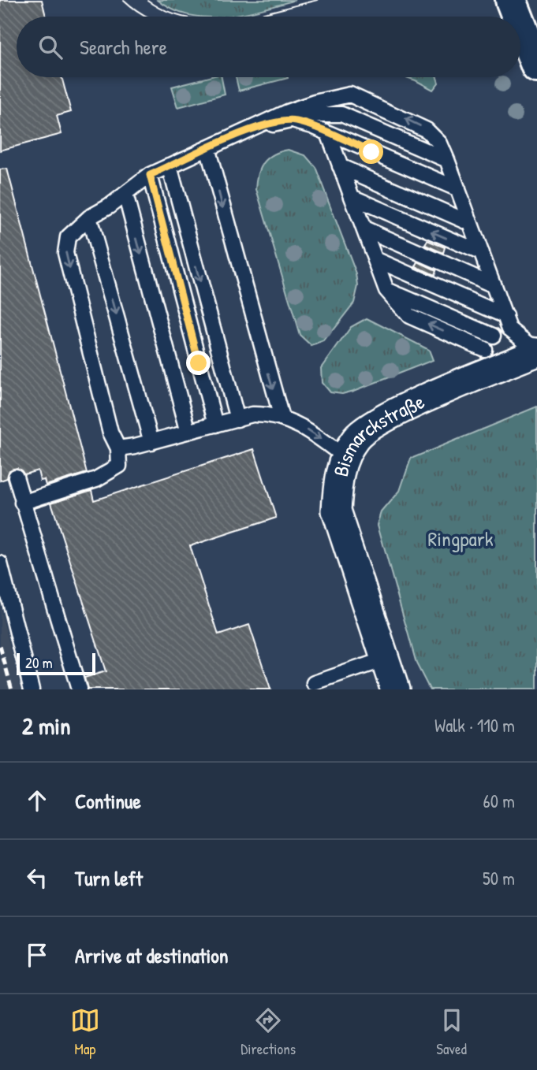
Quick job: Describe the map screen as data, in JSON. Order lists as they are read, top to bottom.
{
  "streets": {
    "street": ["Bismarckstraße"]
  },
  "parks": ["Ringpark"],
  "scale_bar": "20 m",
  "page": {
    "search": "Search here",
    "scale": "20 m",
    "heading": ["2 min", "Walk · 110 m"],
    "list": [
      ["Continue", "60 m"],
      ["Turn left", "50 m"],
      "Arrive at destination"
    ],
    "nav": ["Map", "Directions", "Saved"]
  }
}
